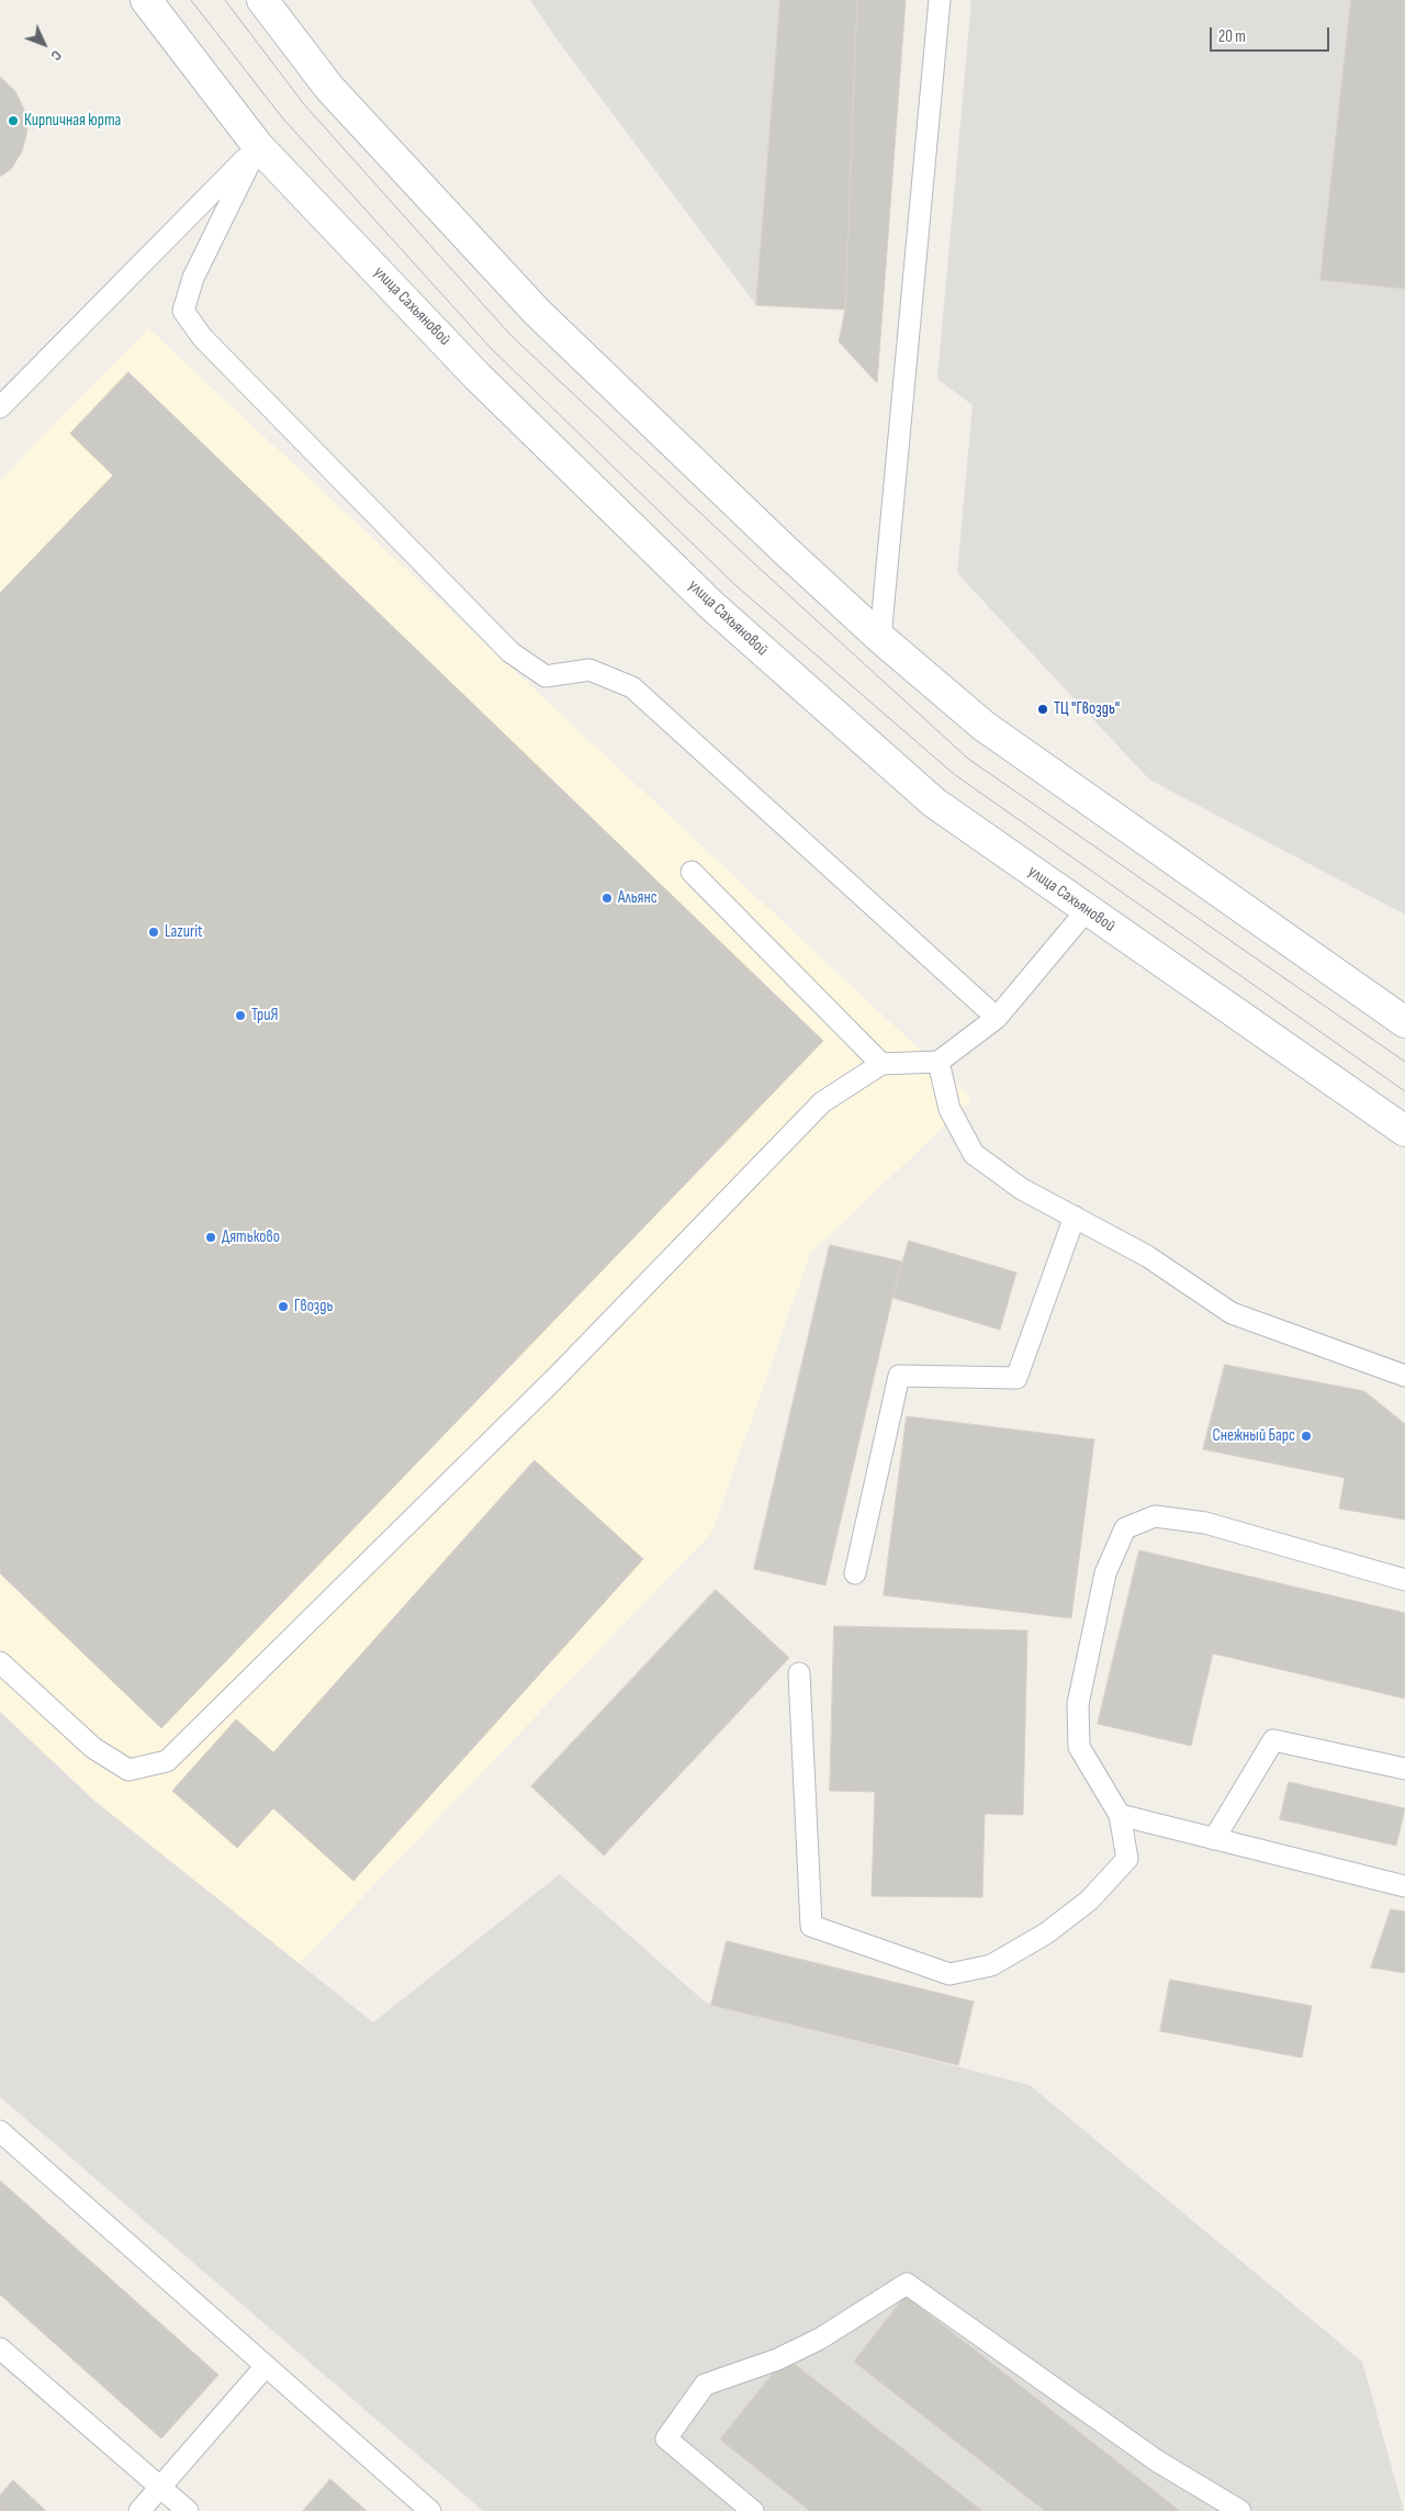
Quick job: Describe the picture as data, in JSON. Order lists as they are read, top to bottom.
{
  "streets": {
    "main road": ["улица Сахьяновой"]
  },
  "places": [
    "Кирпичная юрта",
    "ТЦ \"Гвоздь\"",
    "Альянс",
    "Lazurit",
    "ТриЯ",
    "Дятьково",
    "Гвоздь",
    "Снежный Барс"
  ],
  "scale_bar": "20 m",
  "north": "bottom right"
}
